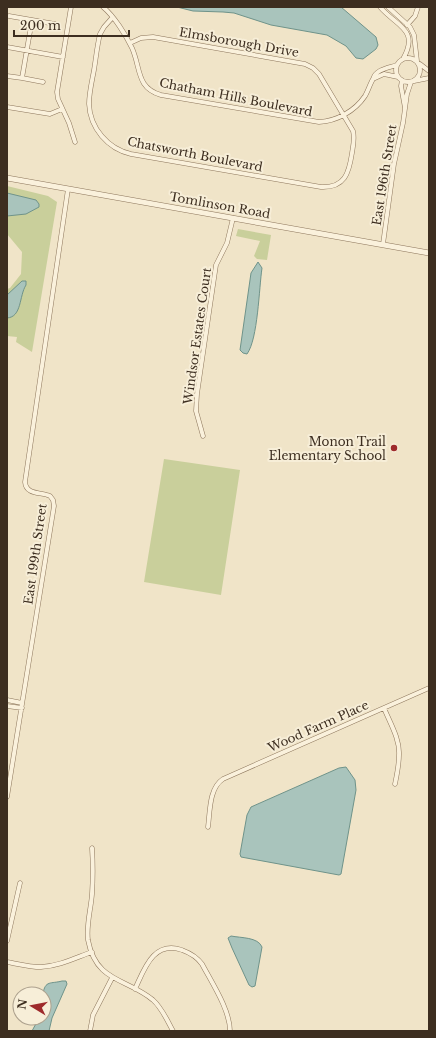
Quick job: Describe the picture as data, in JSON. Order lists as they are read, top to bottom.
{
  "streets": {
    "street": [
      "Elmsborough Drive",
      "Chatham Hills Boulevard",
      "Chatsworth Boulevard",
      "East 196th Street",
      "Tomlinson Road",
      "Windsor Estates Court",
      "East 199th Street",
      "Wood Farm Place"
    ]
  },
  "crossings": [
    ["Elmsborough Drive", "Chatham Hills Boulevard"],
    ["Elmsborough Drive", "Chatsworth Boulevard"],
    ["Chatham Hills Boulevard", "Chatsworth Boulevard"],
    ["East 196th Street", "Tomlinson Road"],
    ["Tomlinson Road", "Windsor Estates Court"],
    ["Tomlinson Road", "East 199th Street"]
  ],
  "places": ["Monon Trail Elementary School"],
  "scale_bar": "200 m",
  "north": "left"
}
